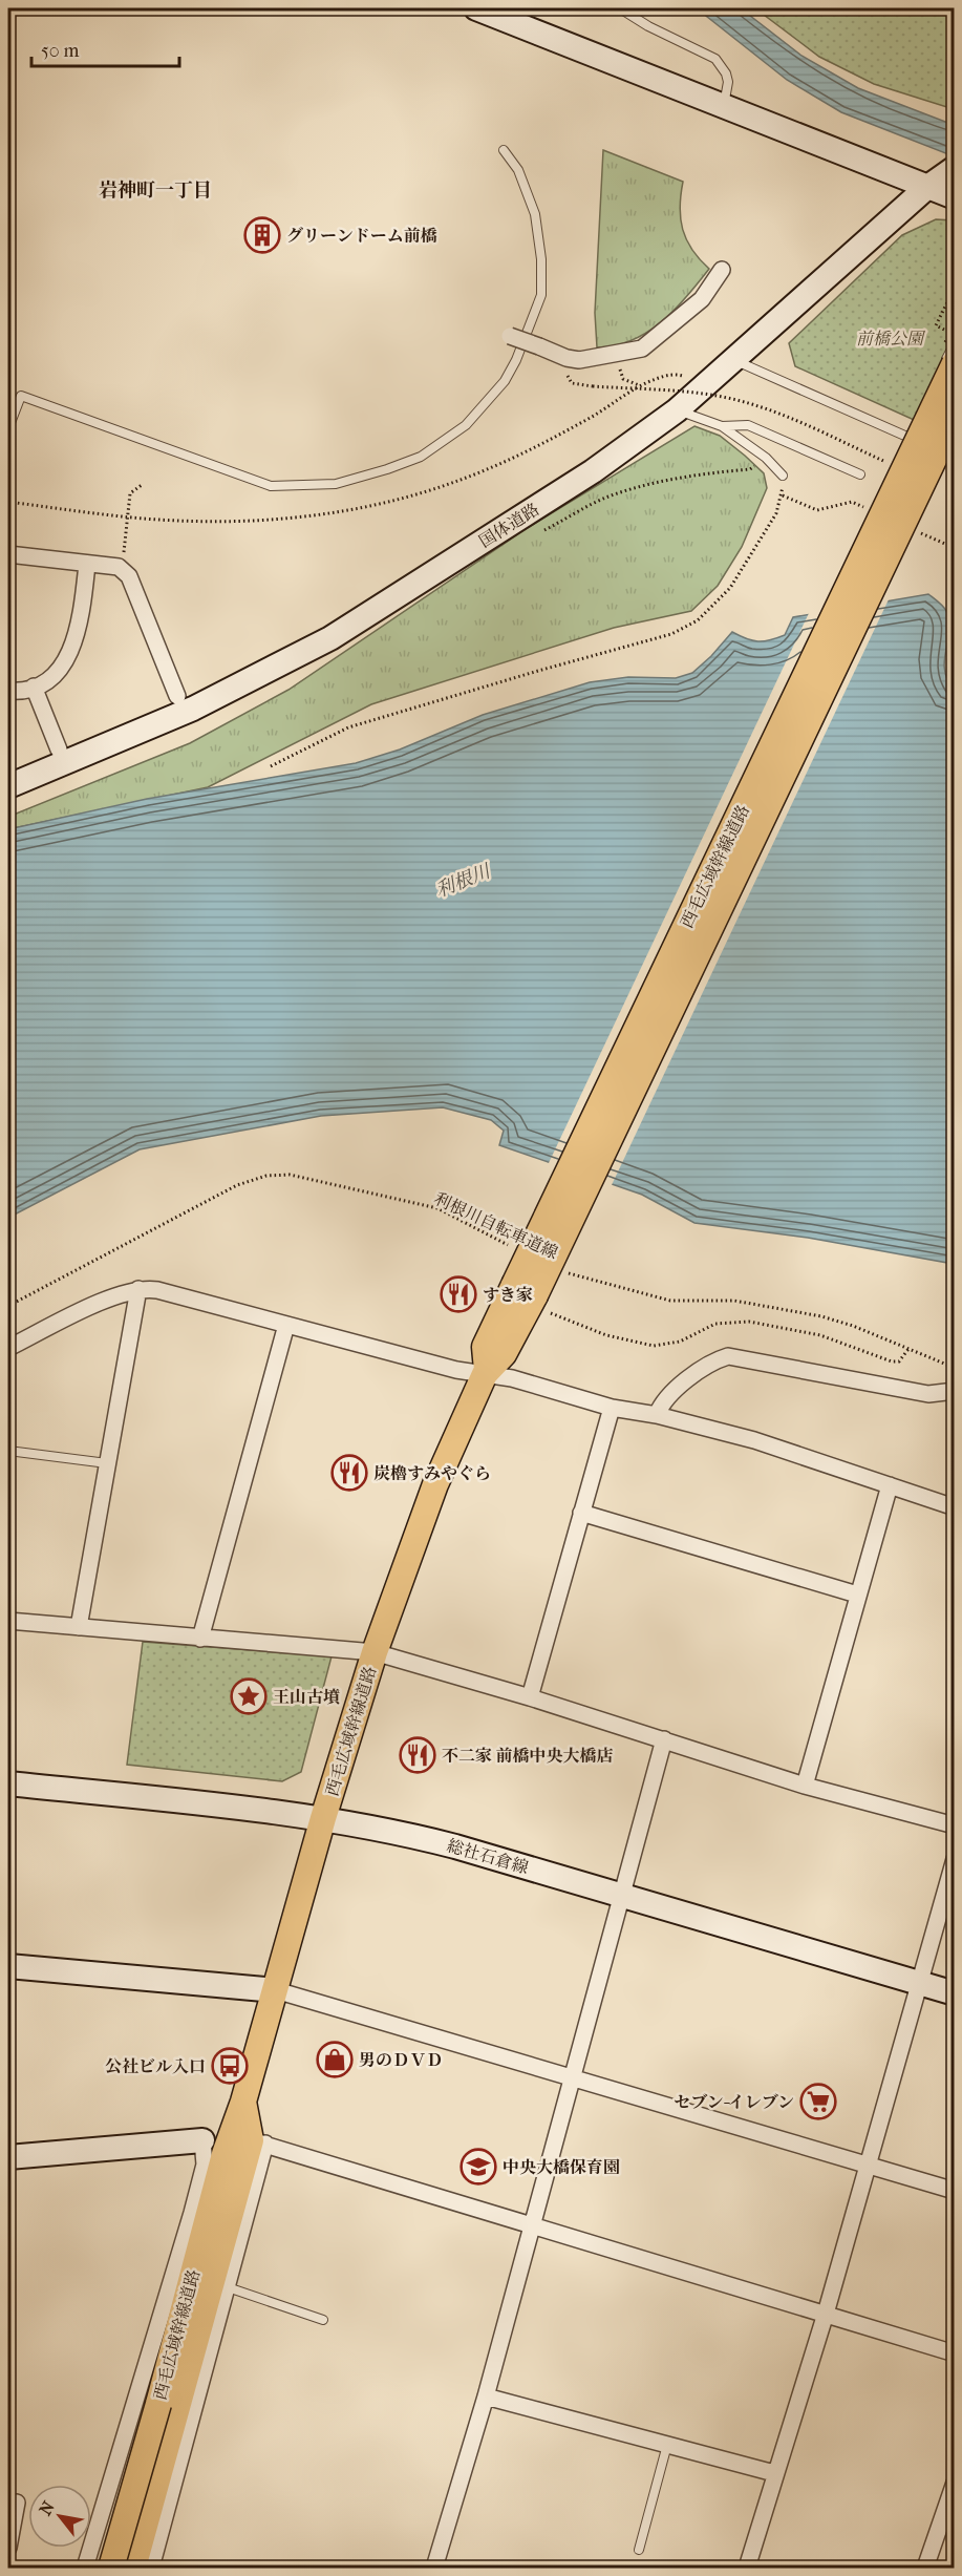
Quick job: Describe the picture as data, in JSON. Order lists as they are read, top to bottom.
{
  "streets": {
    "main road": ["西毛広域幹線道路"],
    "street": ["国体道路", "総社石倉線"],
    "path": ["利根川自転車道線"]
  },
  "crossings": [
    ["西毛広域幹線道路", "総社石倉線"]
  ],
  "districts": ["岩神町一丁目"],
  "water": ["利根川"],
  "parks": ["前橋公園"],
  "places": {
    "building": ["グリーンドーム前橋"],
    "restaurant": ["すき家", "炭櫓すみやぐら", "不二家 前橋中央大橋店"],
    "place": ["王山古墳"],
    "shop": ["男のＤＶＤ"],
    "bus stop": ["公社ビル入口"],
    "supermarket": ["セブン-イレブン"],
    "school or university": ["中央大橋保育園"]
  },
  "scale_bar": "50 m",
  "north": "top left"
}
